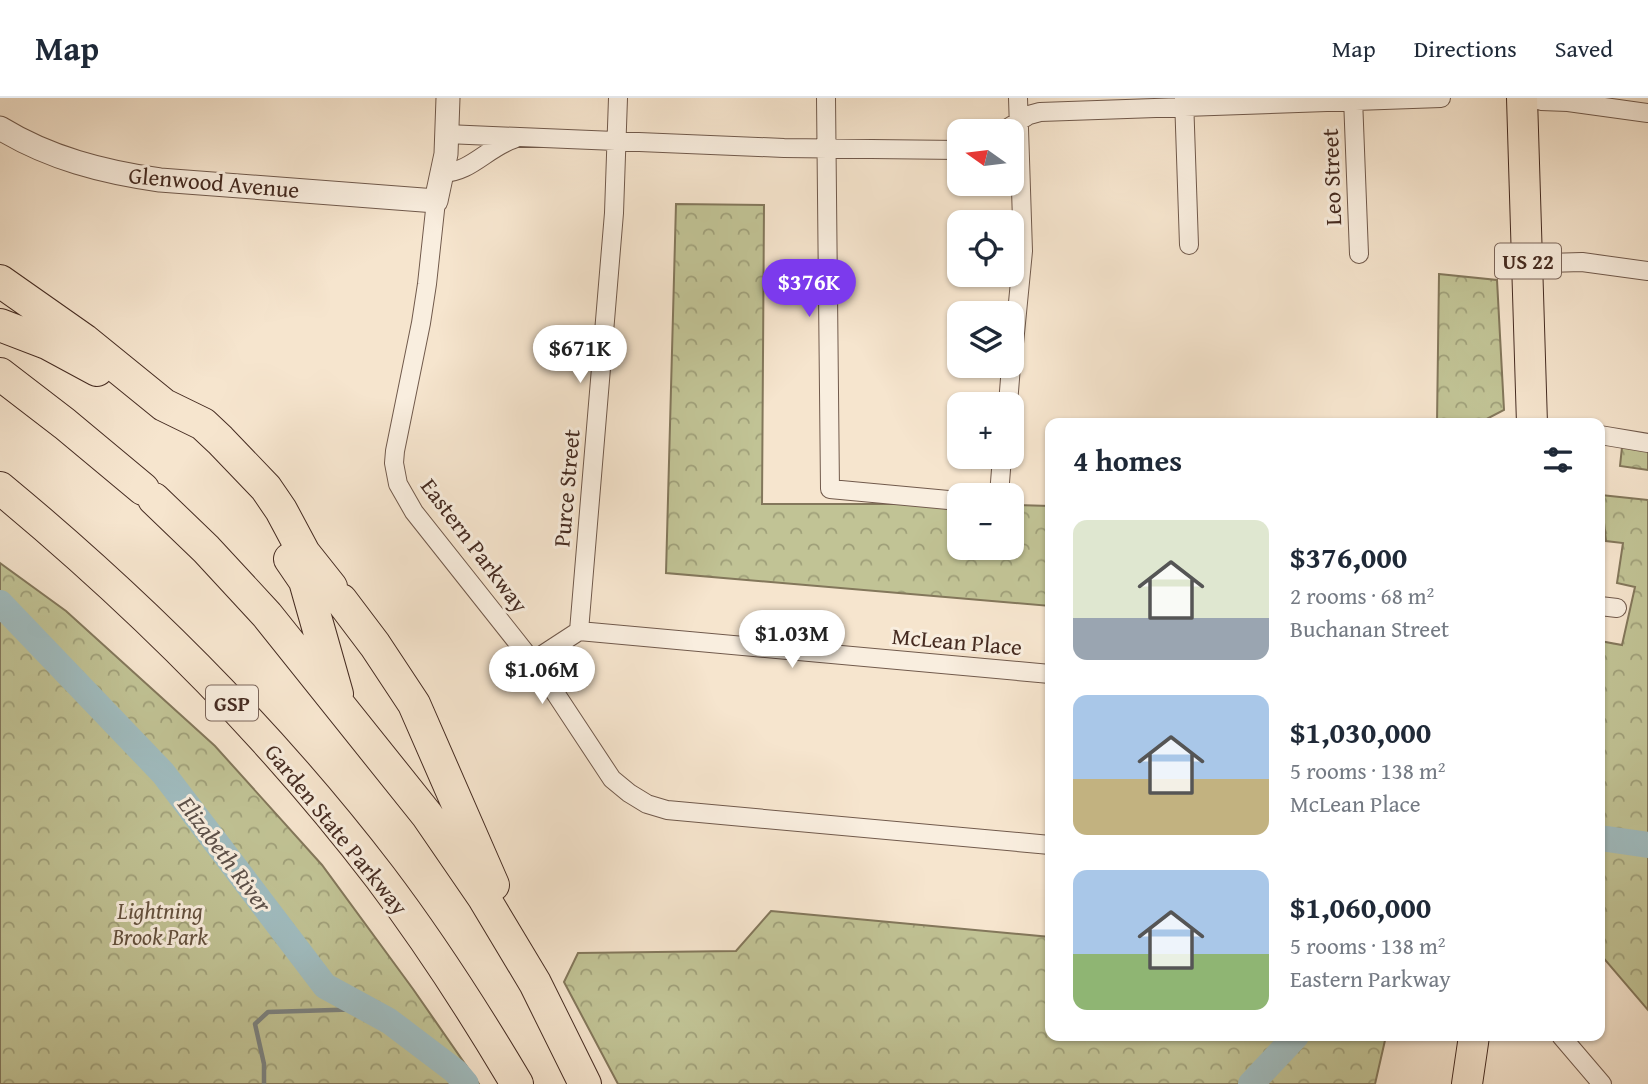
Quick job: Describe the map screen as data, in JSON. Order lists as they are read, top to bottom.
{
  "streets": {
    "highway": ["US 22", "GSP", "Garden State Parkway"],
    "street": [
      "Leo Street",
      "Glenwood Avenue",
      "Purce Street",
      "Eastern Parkway",
      "McLean Place"
    ]
  },
  "crossings": [
    ["Glenwood Avenue", "Eastern Parkway"],
    ["Purce Street", "McLean Place"]
  ],
  "water": ["Elizabeth River"],
  "parks": ["Lightning Brook Park"],
  "north": "left",
  "page": {
    "header": "Map",
    "nav": ["Map", "Directions", "Saved"],
    "map_buttons": ["+", "−"],
    "price": [
      "$376K",
      "$671K",
      "$1.03M",
      "$1.06M"
    ],
    "heading": "4 homes",
    "list": [
      {
        "name": "$376,000",
        "note": "2 rooms · 68 m² · Buchanan Street"
      },
      {
        "name": "$1,030,000",
        "note": "5 rooms · 138 m² · McLean Place"
      },
      {
        "name": "$1,060,000",
        "note": "5 rooms · 138 m² · Eastern Parkway"
      }
    ]
  }
}
